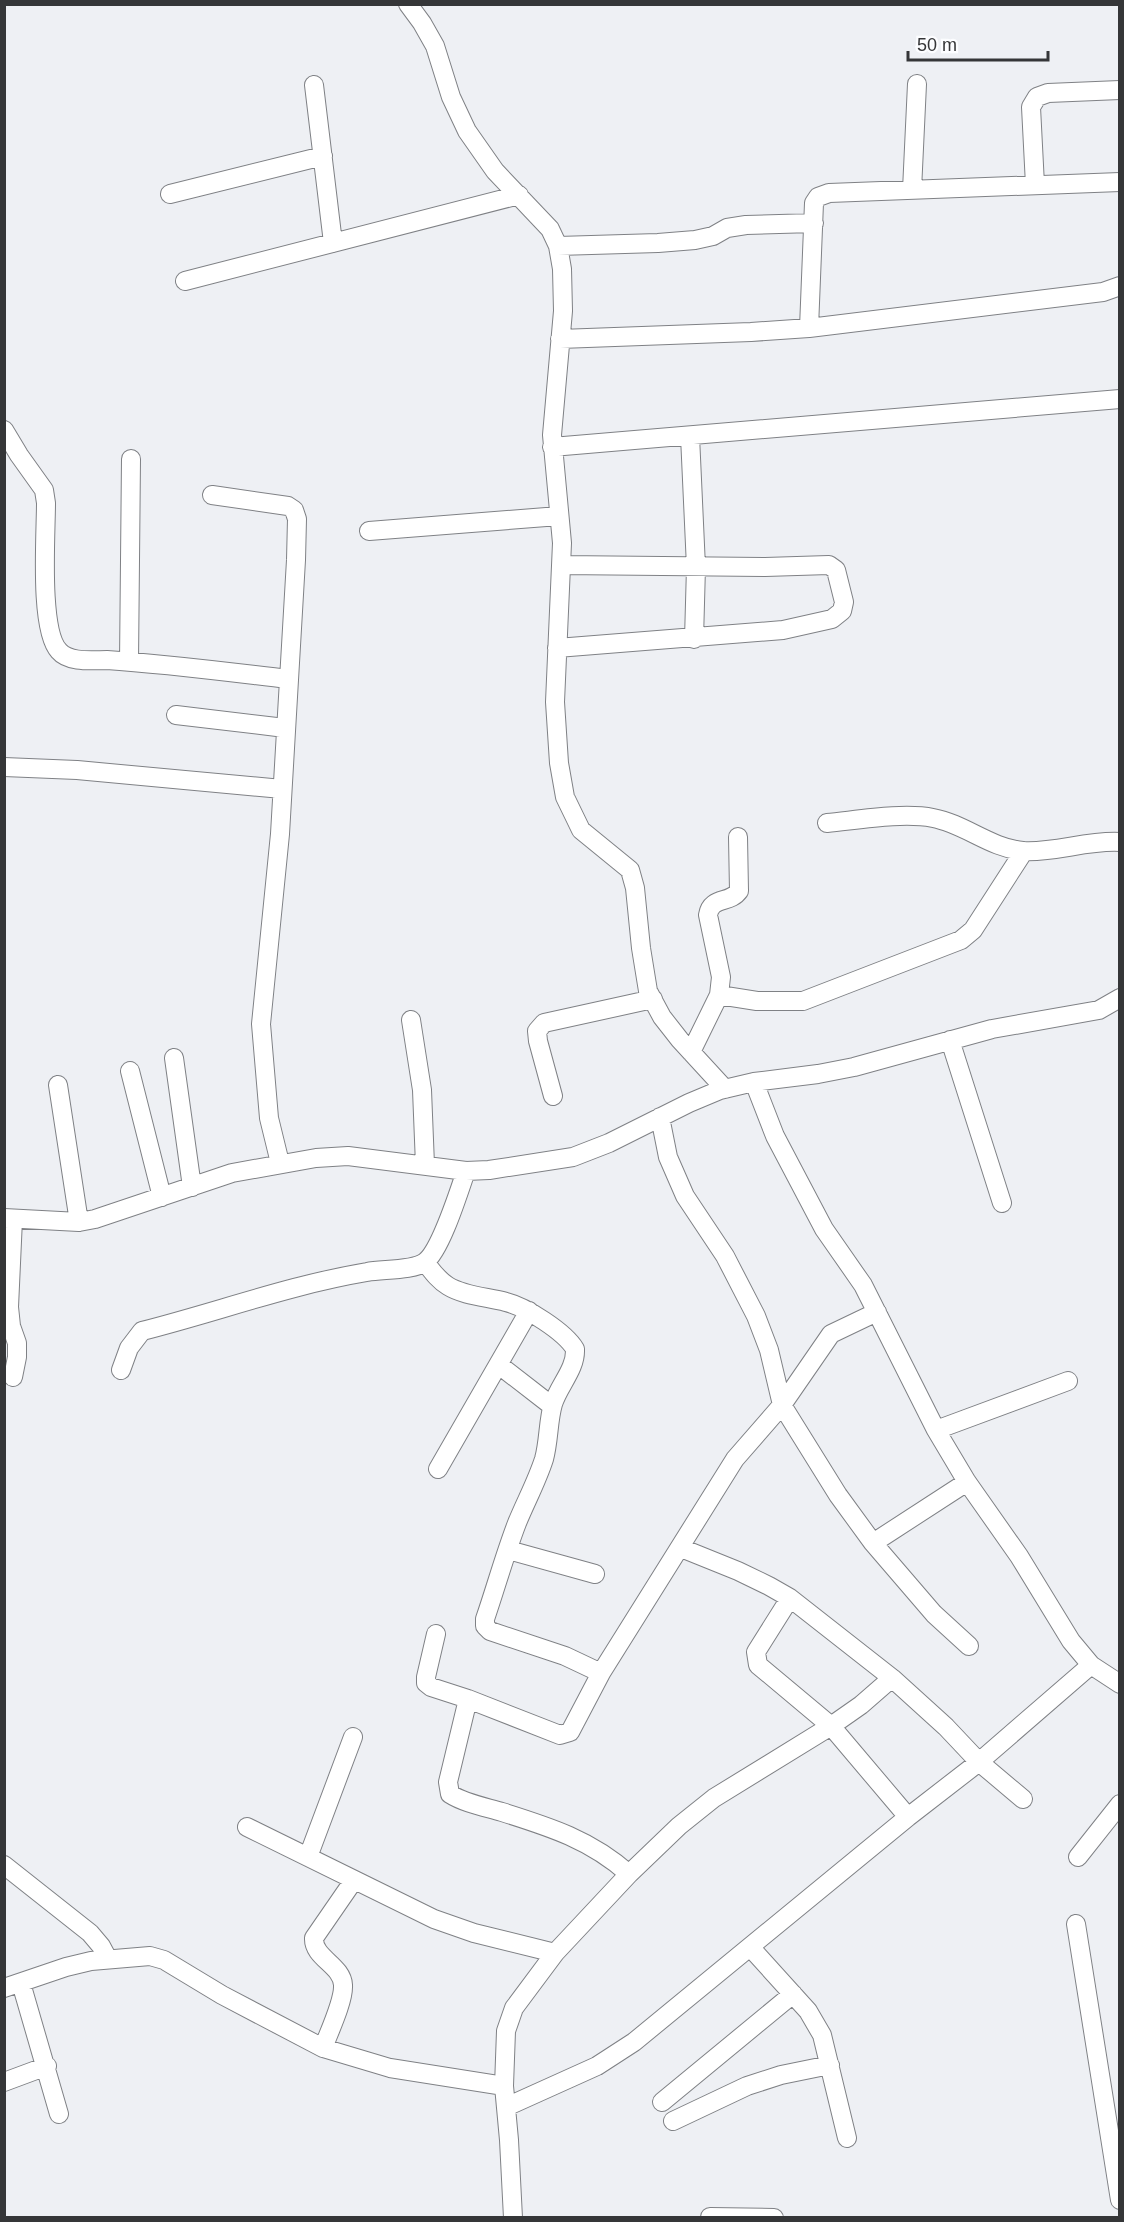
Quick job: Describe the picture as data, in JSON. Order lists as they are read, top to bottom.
{
  "scale_bar": "50 m"
}
